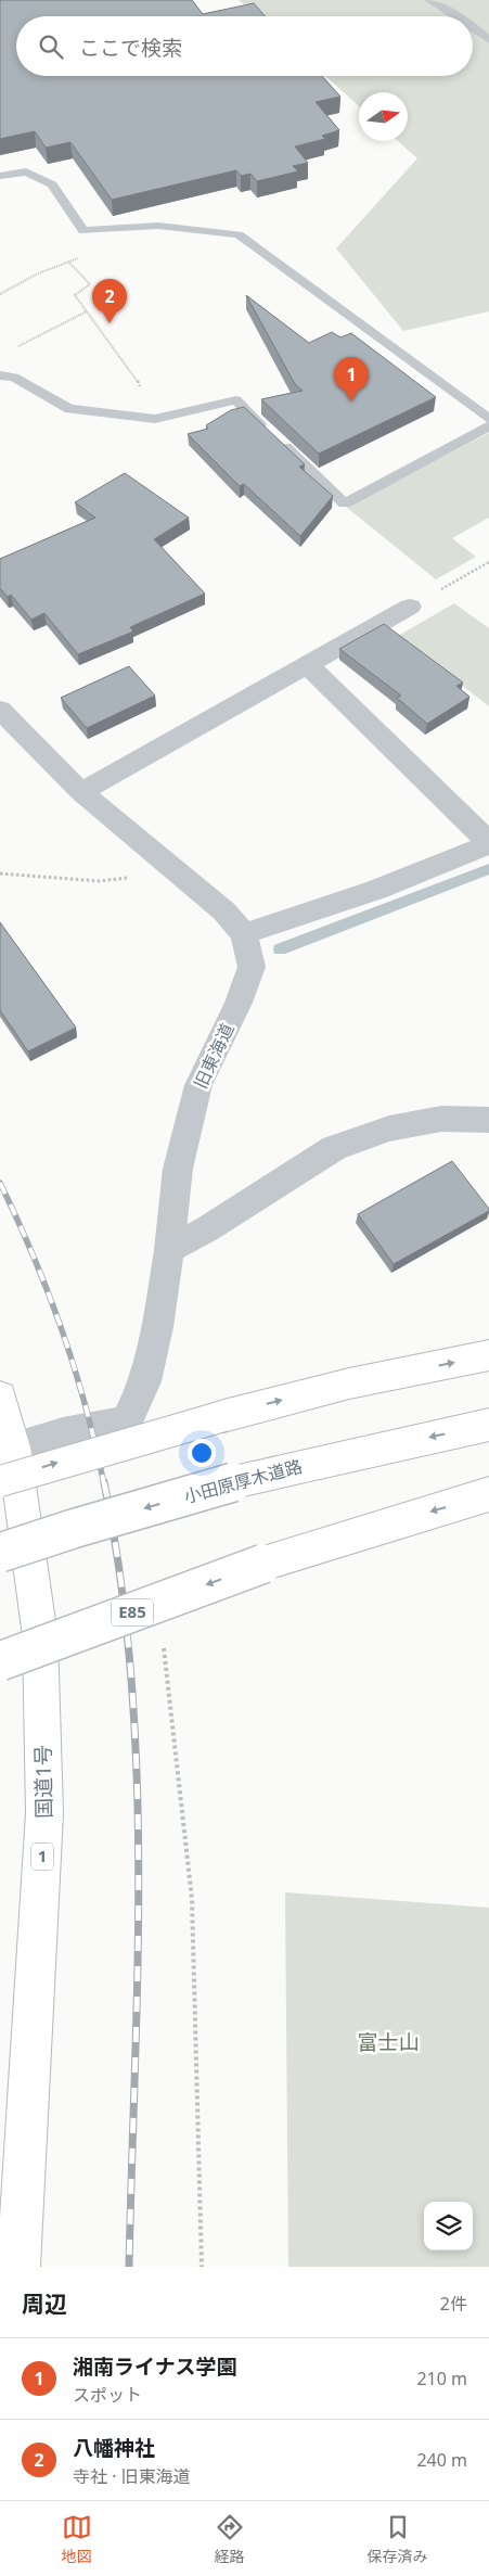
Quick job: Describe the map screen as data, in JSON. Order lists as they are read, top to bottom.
{
  "streets": {
    "highway": [
      "小田原厚木道路",
      "E85",
      "国道1号",
      "1"
    ],
    "street": ["旧東海道"]
  },
  "crossings": [
    ["旧東海道", "国道1号"]
  ],
  "parks": ["富士山"],
  "north": "right",
  "page": {
    "search": "ここで検索",
    "pins": ["2", "1"],
    "heading": ["周辺", "2件"],
    "list": [
      {
        "mark": "1",
        "name": "湘南ライナス学園",
        "note": "スポット",
        "value": "210 m"
      },
      {
        "mark": "2",
        "name": "八幡神社",
        "note": "寺社 · 旧東海道",
        "value": "240 m"
      }
    ],
    "nav": ["地図", "経路", "保存済み"]
  }
}
